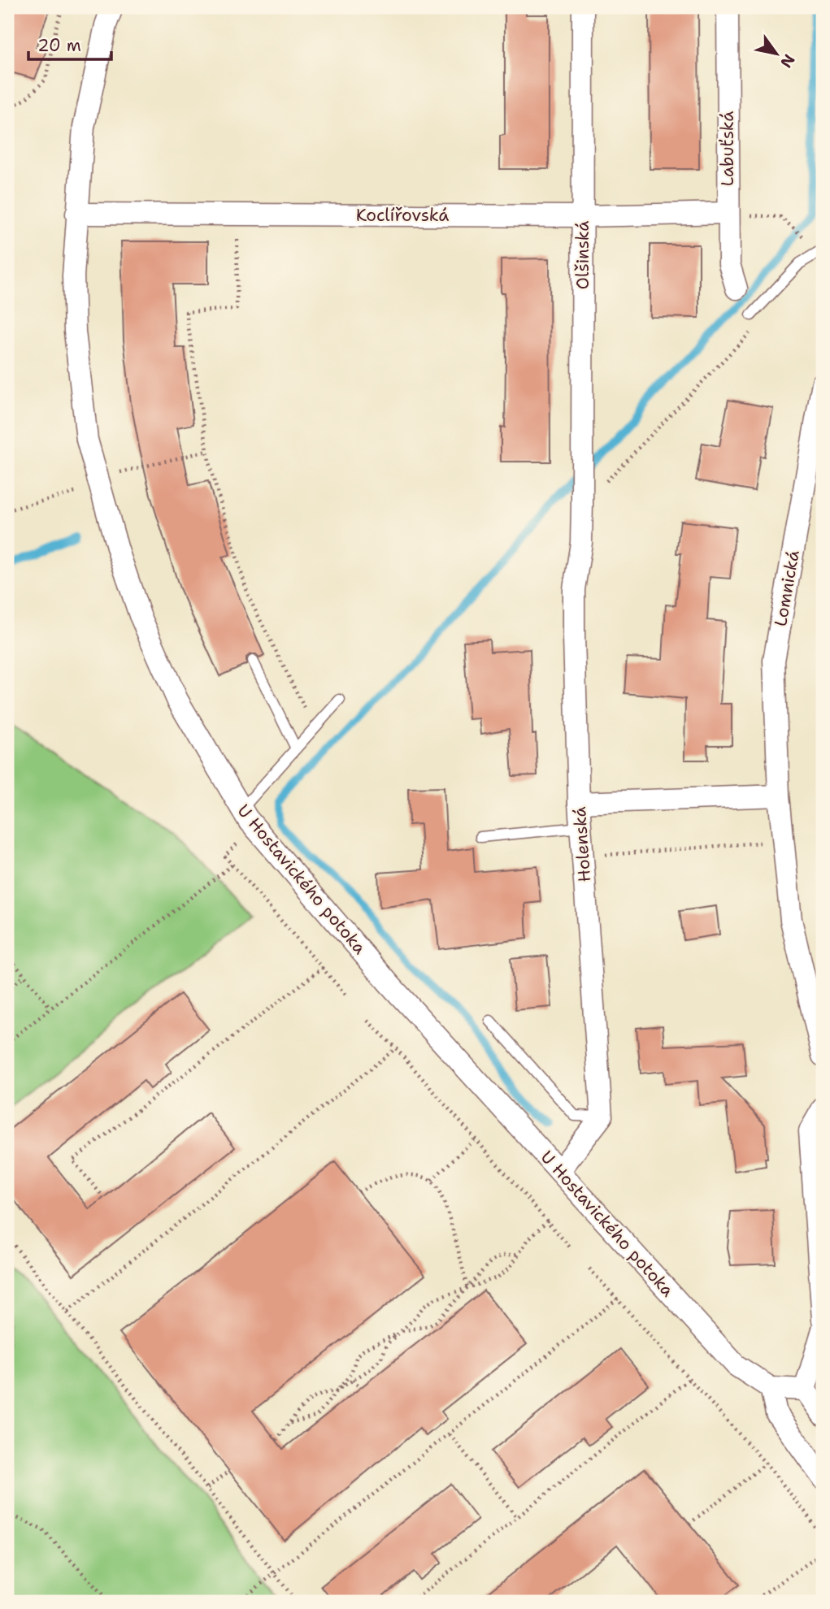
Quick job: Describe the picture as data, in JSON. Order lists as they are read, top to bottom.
{
  "streets": {
    "street": [
      "Labuťská",
      "Koclířovská",
      "Olšinská",
      "Lomnická",
      "Holenská",
      "U Hostavického potoka"
    ]
  },
  "crossings": [
    ["Labuťská", "Koclířovská"],
    ["Koclířovská", "Olšinská"],
    ["Koclířovská", "U Hostavického potoka"],
    ["Olšinská", "Holenská"]
  ],
  "scale_bar": "20 m",
  "north": "bottom right"
}
